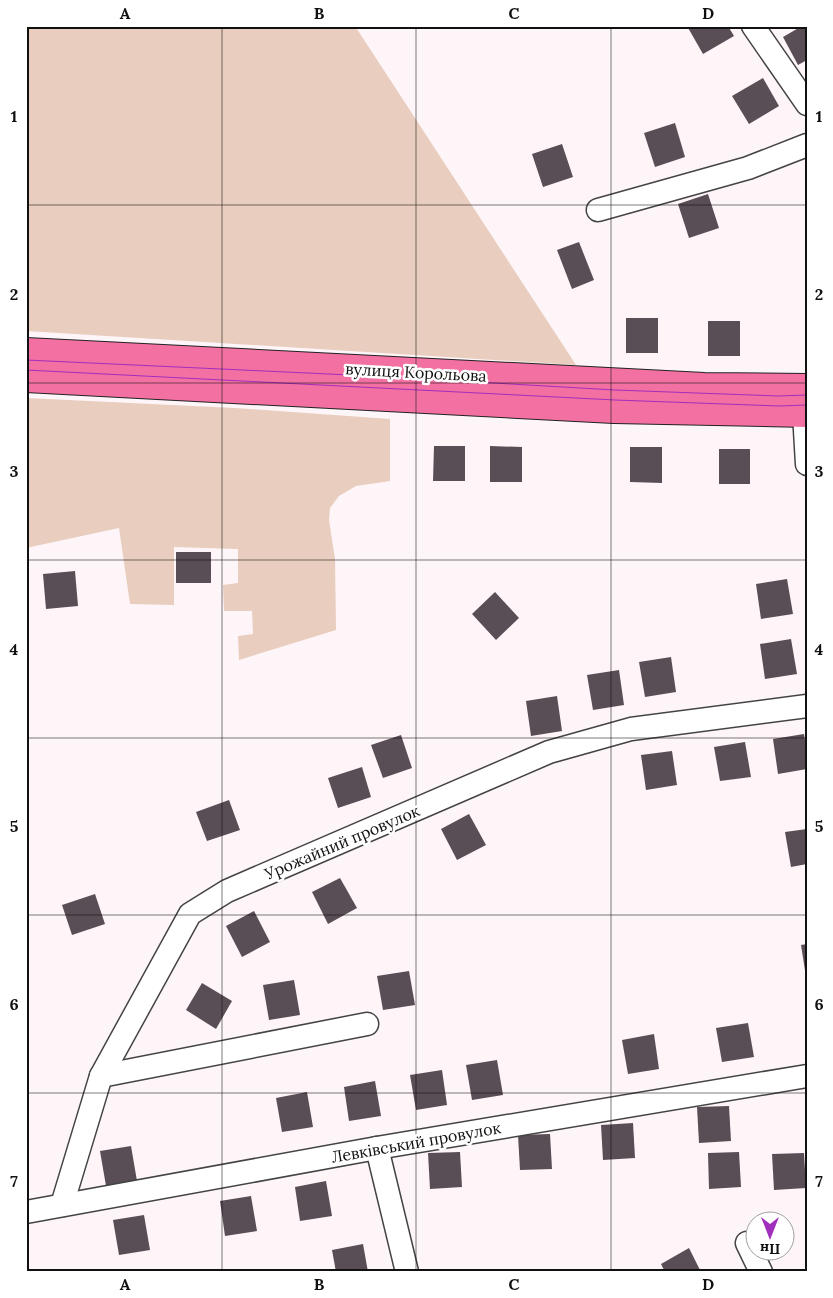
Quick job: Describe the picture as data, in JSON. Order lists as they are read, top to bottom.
{
  "streets": {
    "main road": ["вулиця Корольова"],
    "street": ["Урожайний провулок", "Левківський провулок"]
  },
  "crossings": [
    ["Урожайний провулок", "Левківський провулок"]
  ],
  "north": "bottom",
  "grid": {
    "columns": [
      "A",
      "B",
      "C",
      "D"
    ],
    "rows": [
      "1",
      "2",
      "3",
      "4",
      "5",
      "6",
      "7"
    ]
  }
}
